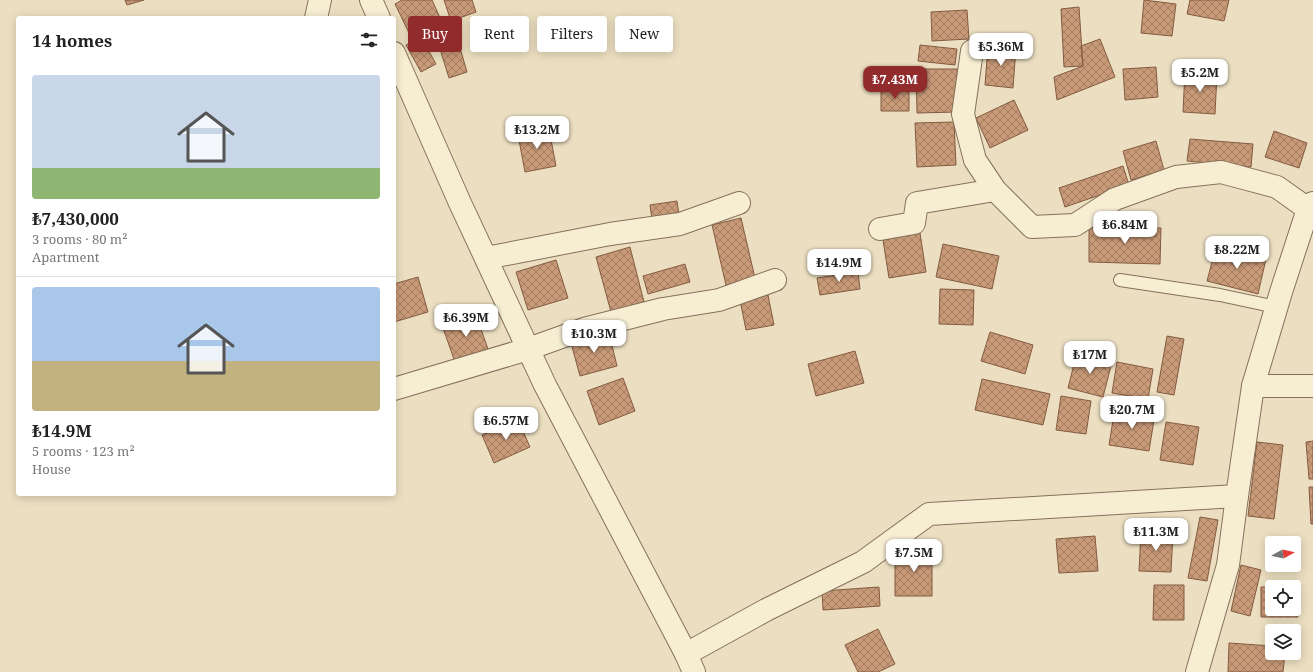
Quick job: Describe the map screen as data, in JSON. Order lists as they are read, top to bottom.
{
  "north": "right",
  "page": {
    "chip": [
      "Buy",
      "Rent",
      "Filters",
      "New"
    ],
    "heading": "14 homes",
    "price": [
      "₺5.36M",
      "₺5.2M",
      "₺7.43M",
      "₺13.2M",
      "₺6.84M",
      "₺8.22M",
      "₺14.9M",
      "₺6.39M",
      "₺10.3M",
      "₺17M",
      "₺20.7M",
      "₺6.57M",
      "₺11.3M",
      "₺7.5M"
    ],
    "list": [
      {
        "name": "₺7,430,000",
        "note": "3 rooms · 80 m² · Apartment"
      },
      {
        "name": "₺14.9M",
        "note": "5 rooms · 123 m² · House"
      }
    ]
  }
}
